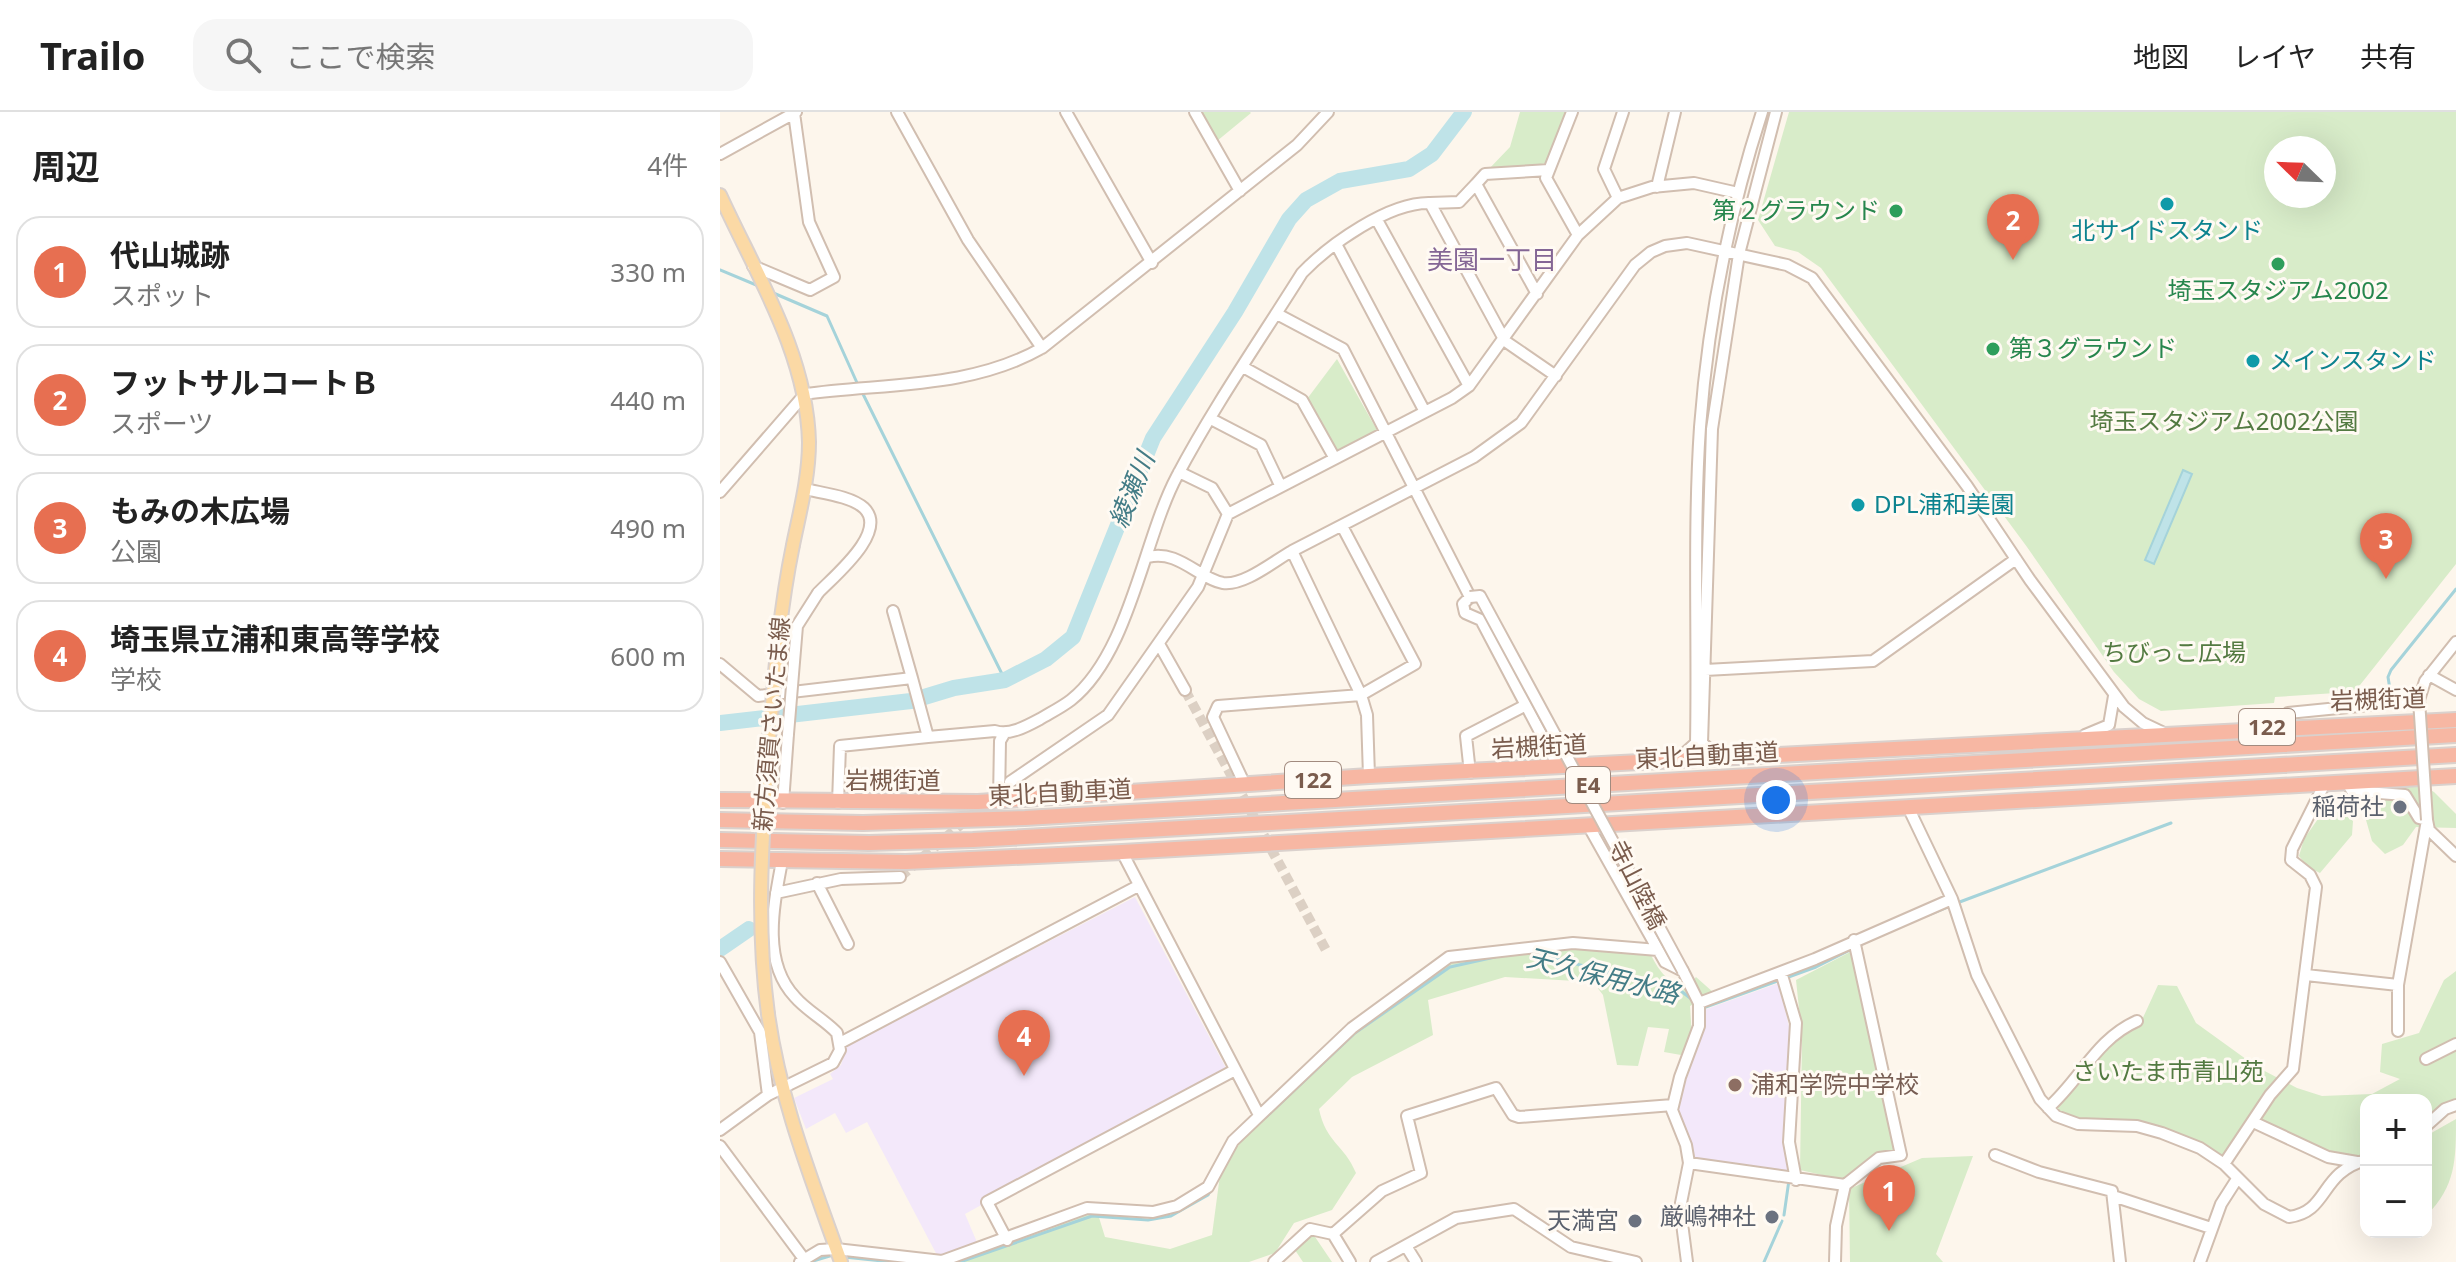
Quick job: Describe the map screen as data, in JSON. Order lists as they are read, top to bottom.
{
  "streets": {
    "highway": [
      "岩槻街道",
      "122",
      "東北自動車道",
      "E4"
    ],
    "main road": ["新方須賀さいたま線"],
    "street": ["寺山陸橋"]
  },
  "districts": ["美園一丁目"],
  "water": ["綾瀬川", "天久保用水路"],
  "parks": ["埼玉スタジアム2002公園", "ちびっこ広場", "さいたま市青山苑"],
  "places": [
    "北サイドスタンド",
    "第２グラウンド",
    "埼玉スタジアム2002",
    "第３グラウンド",
    "メインスタンド",
    "DPL浦和美園",
    "稲荷社",
    "浦和学院中学校",
    "厳嶋神社",
    "天満宮"
  ],
  "north": "top left",
  "page": {
    "header": "Trailo",
    "search": "ここで検索",
    "nav": ["地図", "レイヤ", "共有"],
    "heading": ["周辺", "4件"],
    "pins": [
      "2",
      "3",
      "4",
      "1"
    ],
    "list": [
      {
        "mark": "1",
        "name": "代山城跡",
        "note": "スポット",
        "value": "330 m"
      },
      {
        "mark": "2",
        "name": "フットサルコートＢ",
        "note": "スポーツ",
        "value": "440 m"
      },
      {
        "mark": "3",
        "name": "もみの木広場",
        "note": "公園",
        "value": "490 m"
      },
      {
        "mark": "4",
        "name": "埼玉県立浦和東高等学校",
        "note": "学校",
        "value": "600 m"
      }
    ],
    "map_buttons": ["+", "−"]
  }
}
